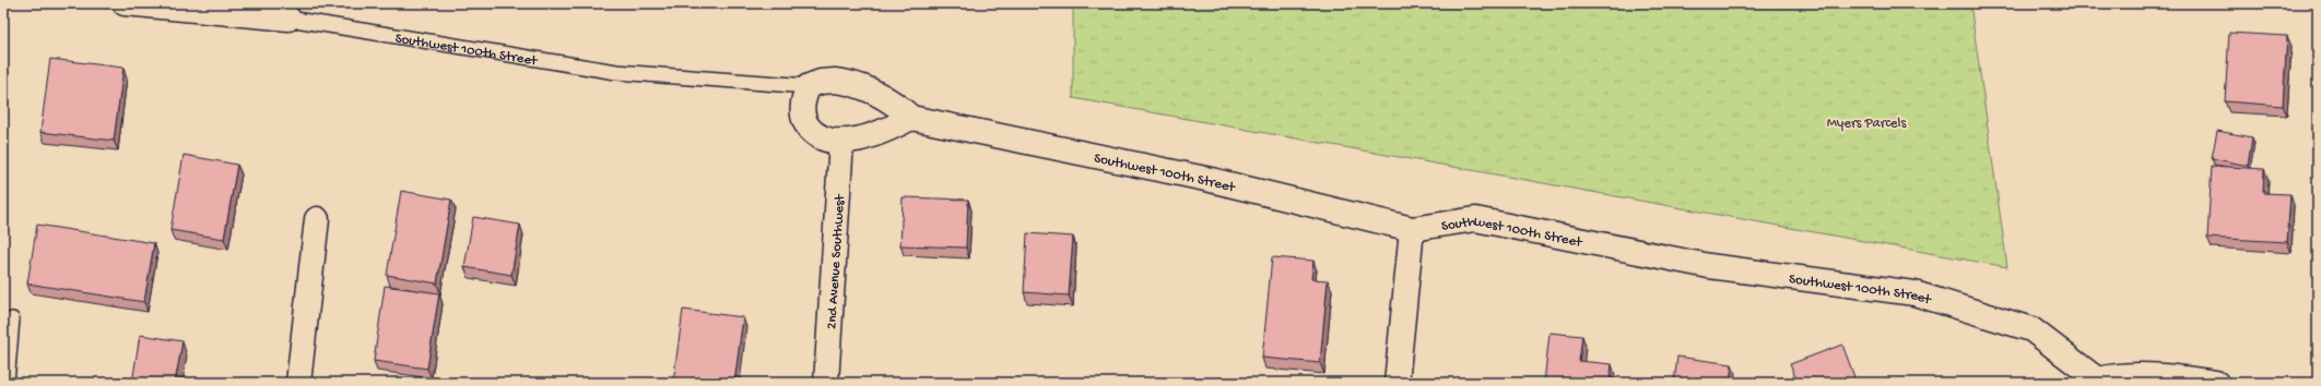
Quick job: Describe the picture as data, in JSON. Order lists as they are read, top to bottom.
{
  "streets": {
    "street": ["Southwest 100th Street", "2nd Avenue Southwest"]
  },
  "parks": ["Myers Parcels"]
}
